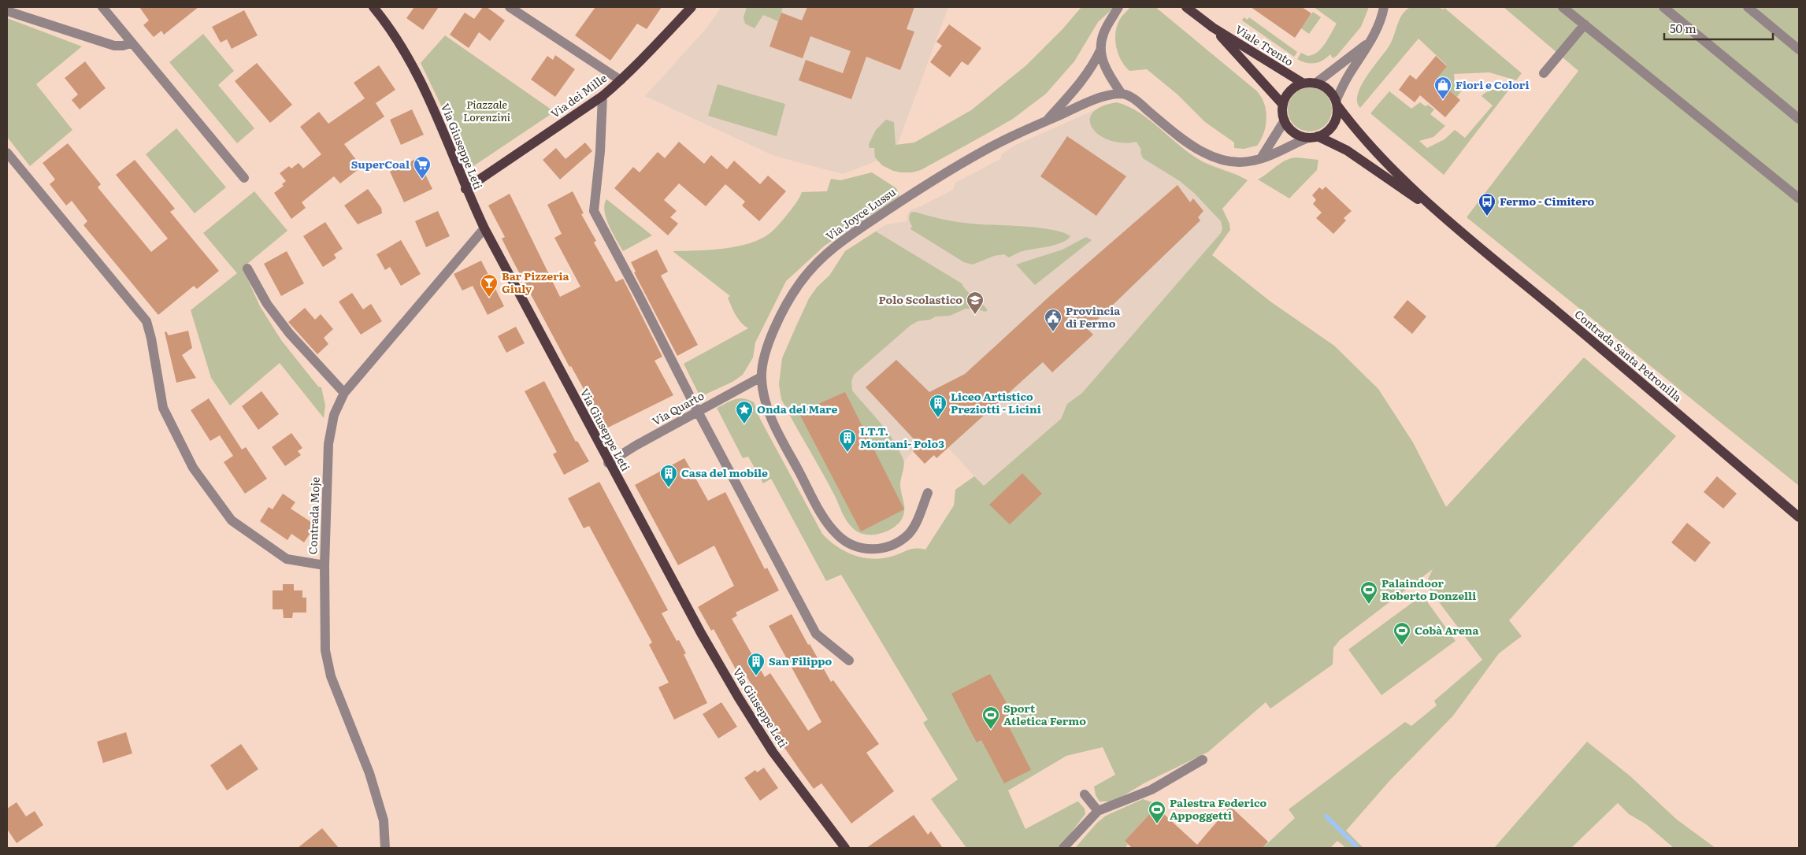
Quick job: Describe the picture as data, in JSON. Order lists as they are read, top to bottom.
{
  "streets": {
    "main road": [
      "Viale Trento",
      "Via dei Mille",
      "Via Giuseppe Leti",
      "Contrada Santa Petronilla"
    ],
    "street": ["Via Joyce Lussu", "Via Quarto", "Contrada Moje"]
  },
  "crossings": [
    ["Viale Trento", "Contrada Santa Petronilla"],
    ["Via dei Mille", "Via Giuseppe Leti"],
    ["Via Giuseppe Leti", "Via Quarto"],
    ["Via Giuseppe Leti", "Contrada Moje"],
    ["Via Joyce Lussu", "Via Quarto"]
  ],
  "parks": ["Piazzale Lorenzini"],
  "places": {
    "shop": ["Fiori e Colori"],
    "supermarket": ["SuperCoal"],
    "bus stop": ["Fermo - Cimitero"],
    "bar": ["Bar Pizzeria Giuly"],
    "school or university": ["Polo Scolastico"],
    "public building": ["Provincia di Fermo"],
    "building": [
      "Liceo Artistico Preziotti - Licini",
      "I.T.T. Montani- Polo3",
      "Casa del mobile",
      "San Filippo"
    ],
    "place": ["Onda del Mare"],
    "sports": [
      "Palaindoor Roberto Donzelli",
      "Cobà Arena",
      "Sport Atletica Fermo",
      "Palestra Federico Appoggetti"
    ]
  },
  "scale_bar": "50 m"
}
